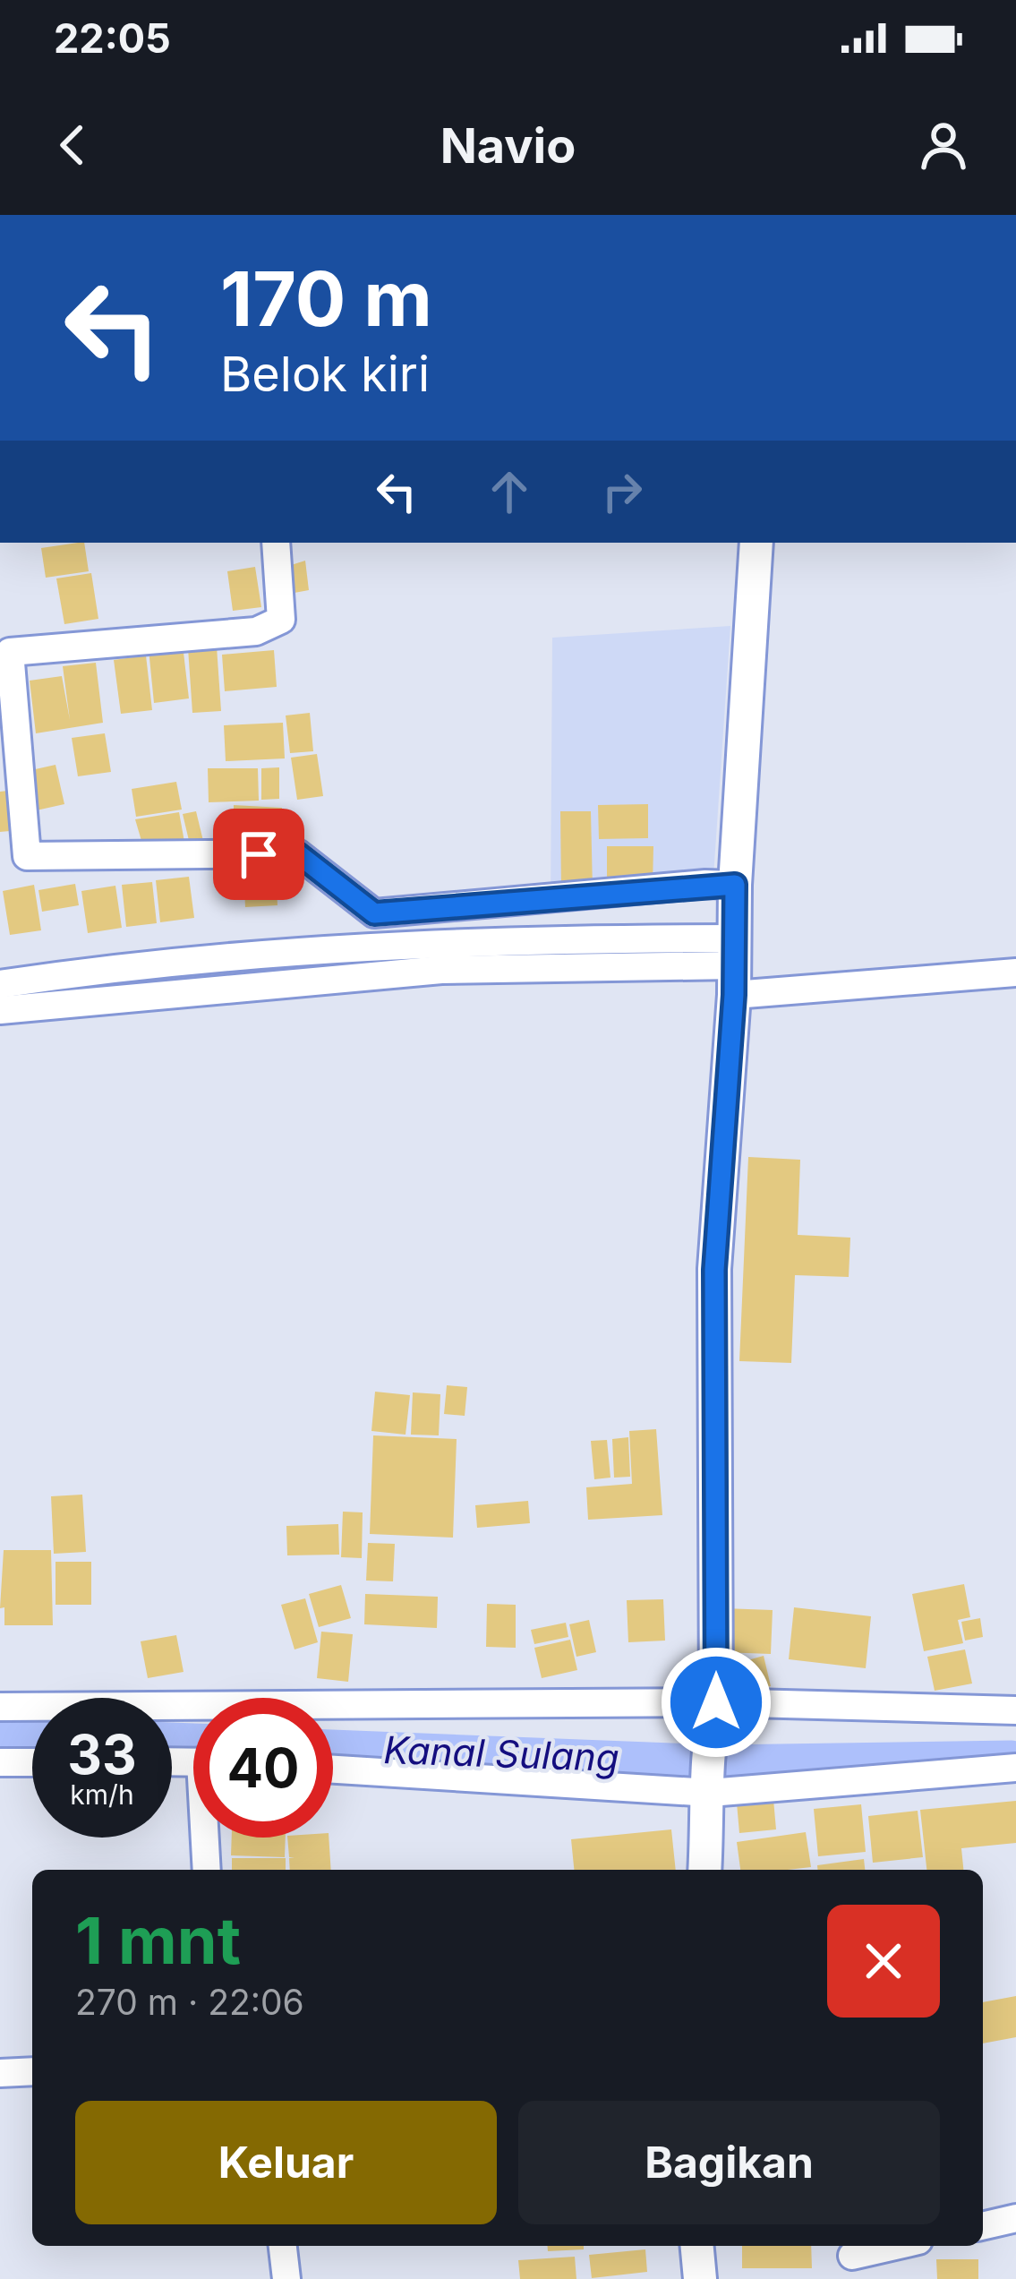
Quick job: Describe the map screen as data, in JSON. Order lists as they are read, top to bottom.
{
  "water": ["Kanal Sulang"],
  "page": {
    "status": "22:05",
    "header": "Navio",
    "turn": ["170 m", "Belok kiri"],
    "speed": "33 km/h",
    "limit": "40",
    "heading": ["1 mnt", "270 m · 22:06"],
    "buttons": ["Keluar", "Bagikan"]
  }
}
